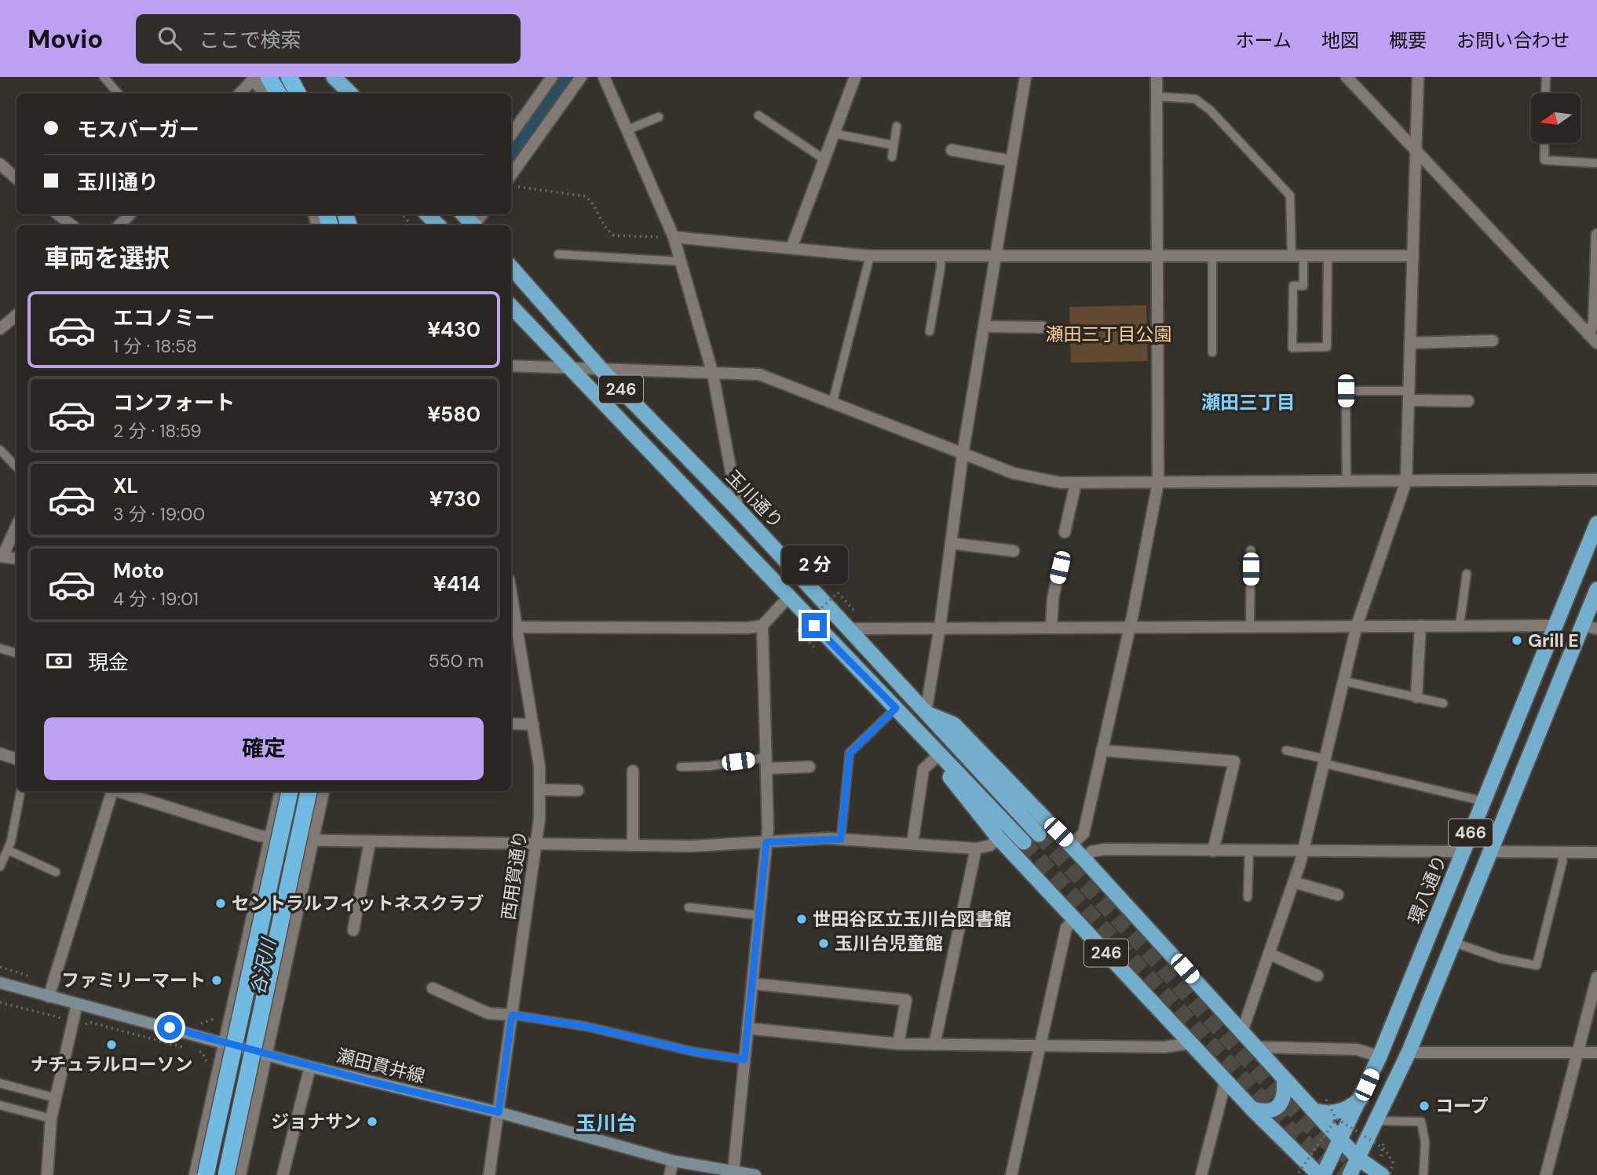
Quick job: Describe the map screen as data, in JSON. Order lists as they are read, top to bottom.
{
  "streets": {
    "highway": [
      "246",
      "玉川通り",
      "466",
      "環八通り"
    ],
    "main road": ["瀬田貫井線"],
    "street": ["西用賀通り"]
  },
  "crossings": [
    ["246", "玉川通り"],
    ["246", "466"],
    ["246", "環八通り"],
    ["西用賀通り", "瀬田貫井線"]
  ],
  "districts": ["瀬田三丁目", "玉川台"],
  "water": ["谷沢川"],
  "parks": ["瀬田三丁目公園"],
  "places": [
    "Grill E",
    "セントラルフィットネスクラブ",
    "世田谷区立玉川台図書館",
    "玉川台児童館",
    "ファミリーマート",
    "ナチュラルローソン",
    "コープ",
    "ジョナサン"
  ],
  "north": "left",
  "page": {
    "header": "Movio",
    "search": "ここで検索",
    "nav": [
      "ホーム",
      "地図",
      "概要",
      "お問い合わせ"
    ],
    "banner": ["モスバーガー", "玉川通り"],
    "heading": "車両を選択",
    "list": [
      {
        "name": "エコノミー",
        "note": "1 分 · 18:58",
        "value": "¥430"
      },
      {
        "name": "コンフォート",
        "note": "2 分 · 18:59",
        "value": "¥580"
      },
      {
        "name": "XL",
        "note": "3 分 · 19:00",
        "value": "¥730"
      },
      {
        "name": "Moto",
        "note": "4 分 · 19:01",
        "value": "¥414"
      }
    ],
    "bubble": "2 分",
    "pay": ["現金", "550 m"],
    "buttons": "確定"
  }
}
